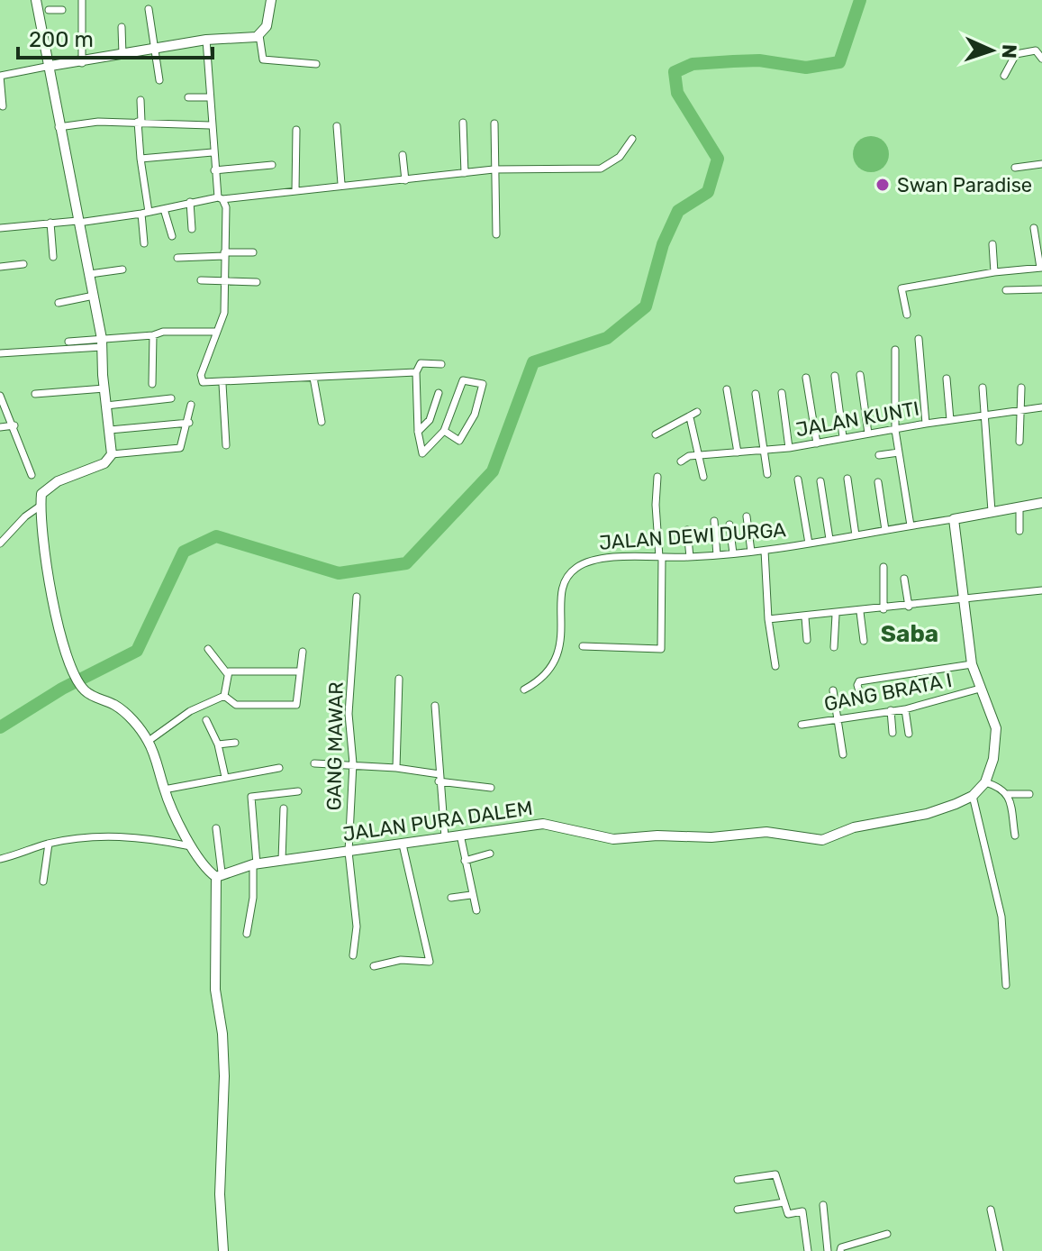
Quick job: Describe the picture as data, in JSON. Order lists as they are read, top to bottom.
{
  "streets": {
    "street": [
      "JALAN KUNTI",
      "JALAN DEWI DURGA",
      "GANG BRATA I",
      "GANG MAWAR",
      "JALAN PURA DALEM"
    ]
  },
  "crossings": [
    ["JALAN DEWI DURGA", "JALAN PURA DALEM"],
    ["GANG BRATA I", "JALAN PURA DALEM"],
    ["GANG MAWAR", "JALAN PURA DALEM"]
  ],
  "districts": ["Saba"],
  "places": ["Swan Paradise"],
  "scale_bar": "200 m",
  "north": "right"
}
